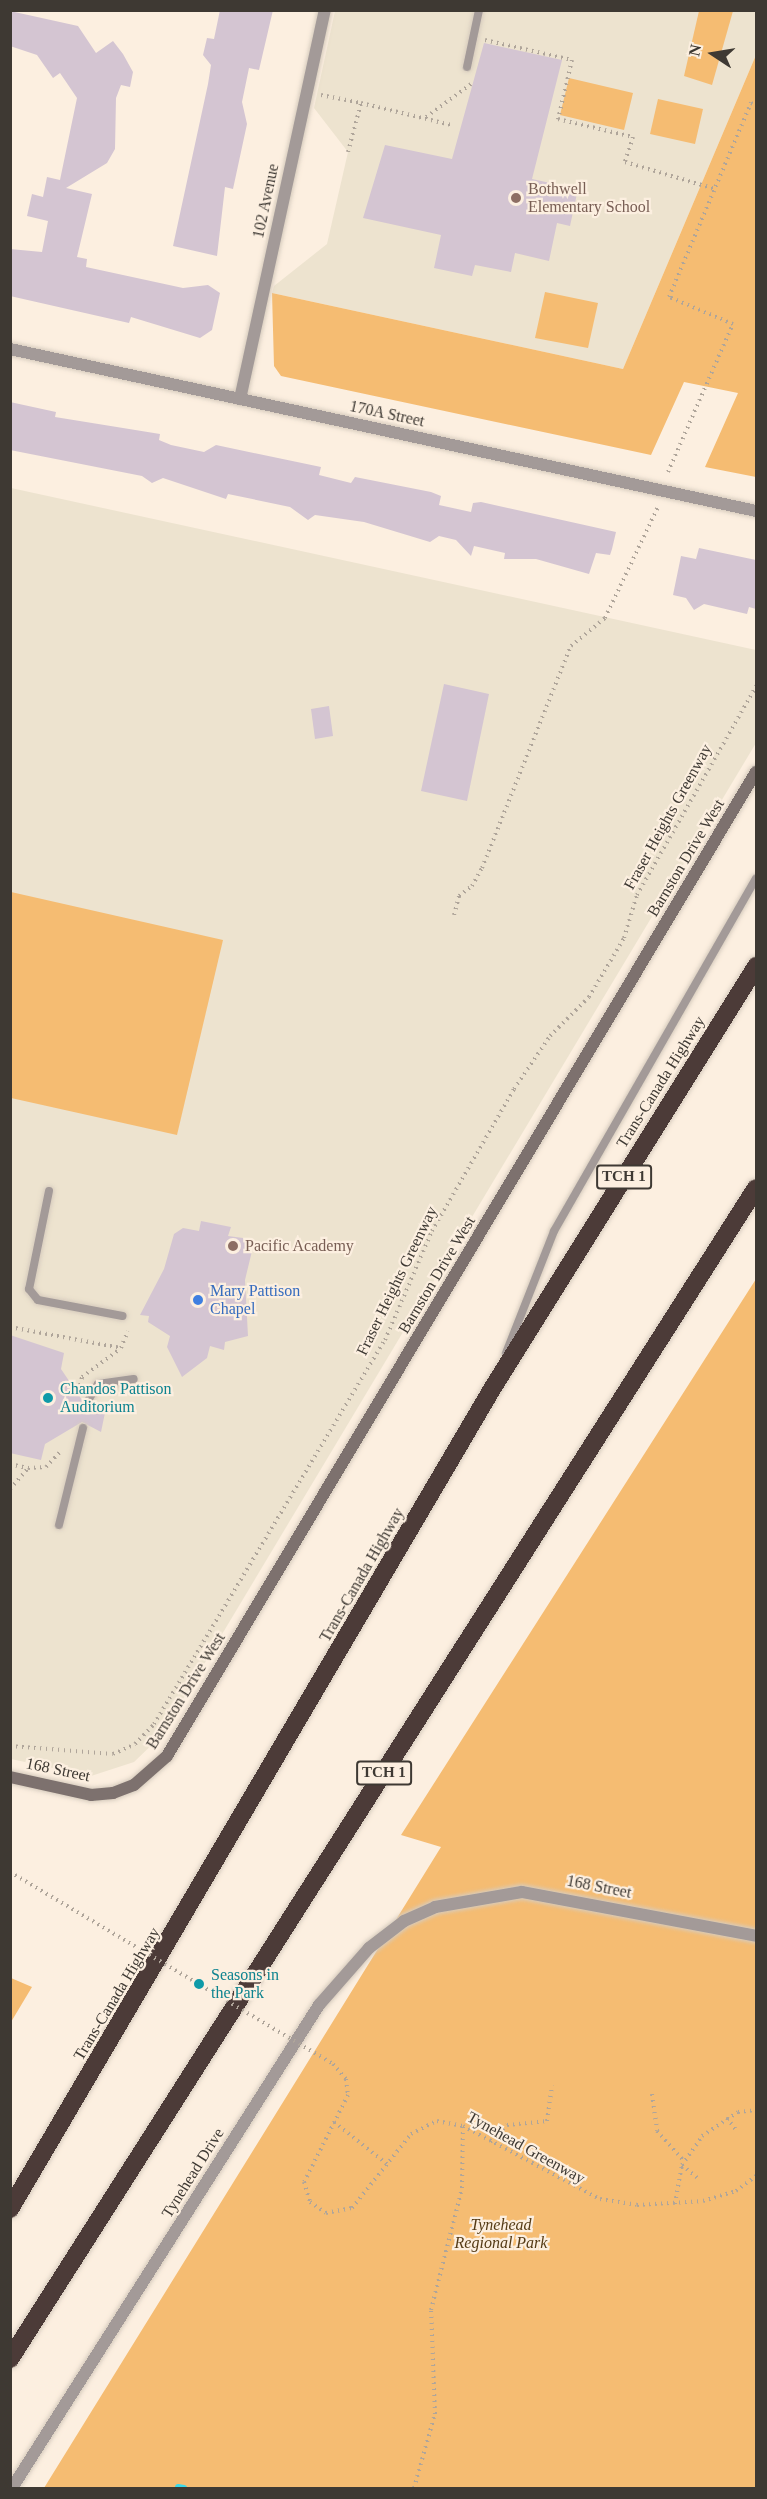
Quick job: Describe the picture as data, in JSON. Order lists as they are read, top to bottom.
{
  "streets": {
    "highway": ["Trans-Canada Highway", "TCH 1"],
    "street": [
      "102 Avenue",
      "170A Street",
      "Barnston Drive West",
      "168 Street",
      "Tynehead Drive"
    ],
    "path": ["Fraser Heights Greenway", "Tynehead Greenway"]
  },
  "crossings": [
    ["102 Avenue", "170A Street"],
    ["Barnston Drive West", "168 Street"],
    ["168 Street", "Tynehead Drive"]
  ],
  "parks": ["Tynehead Regional Park"],
  "places": [
    "Bothwell Elementary School",
    "Pacific Academy",
    "Mary Pattison Chapel",
    "Chandos Pattison Auditorium",
    "Seasons in the Park"
  ],
  "north": "left"
}
